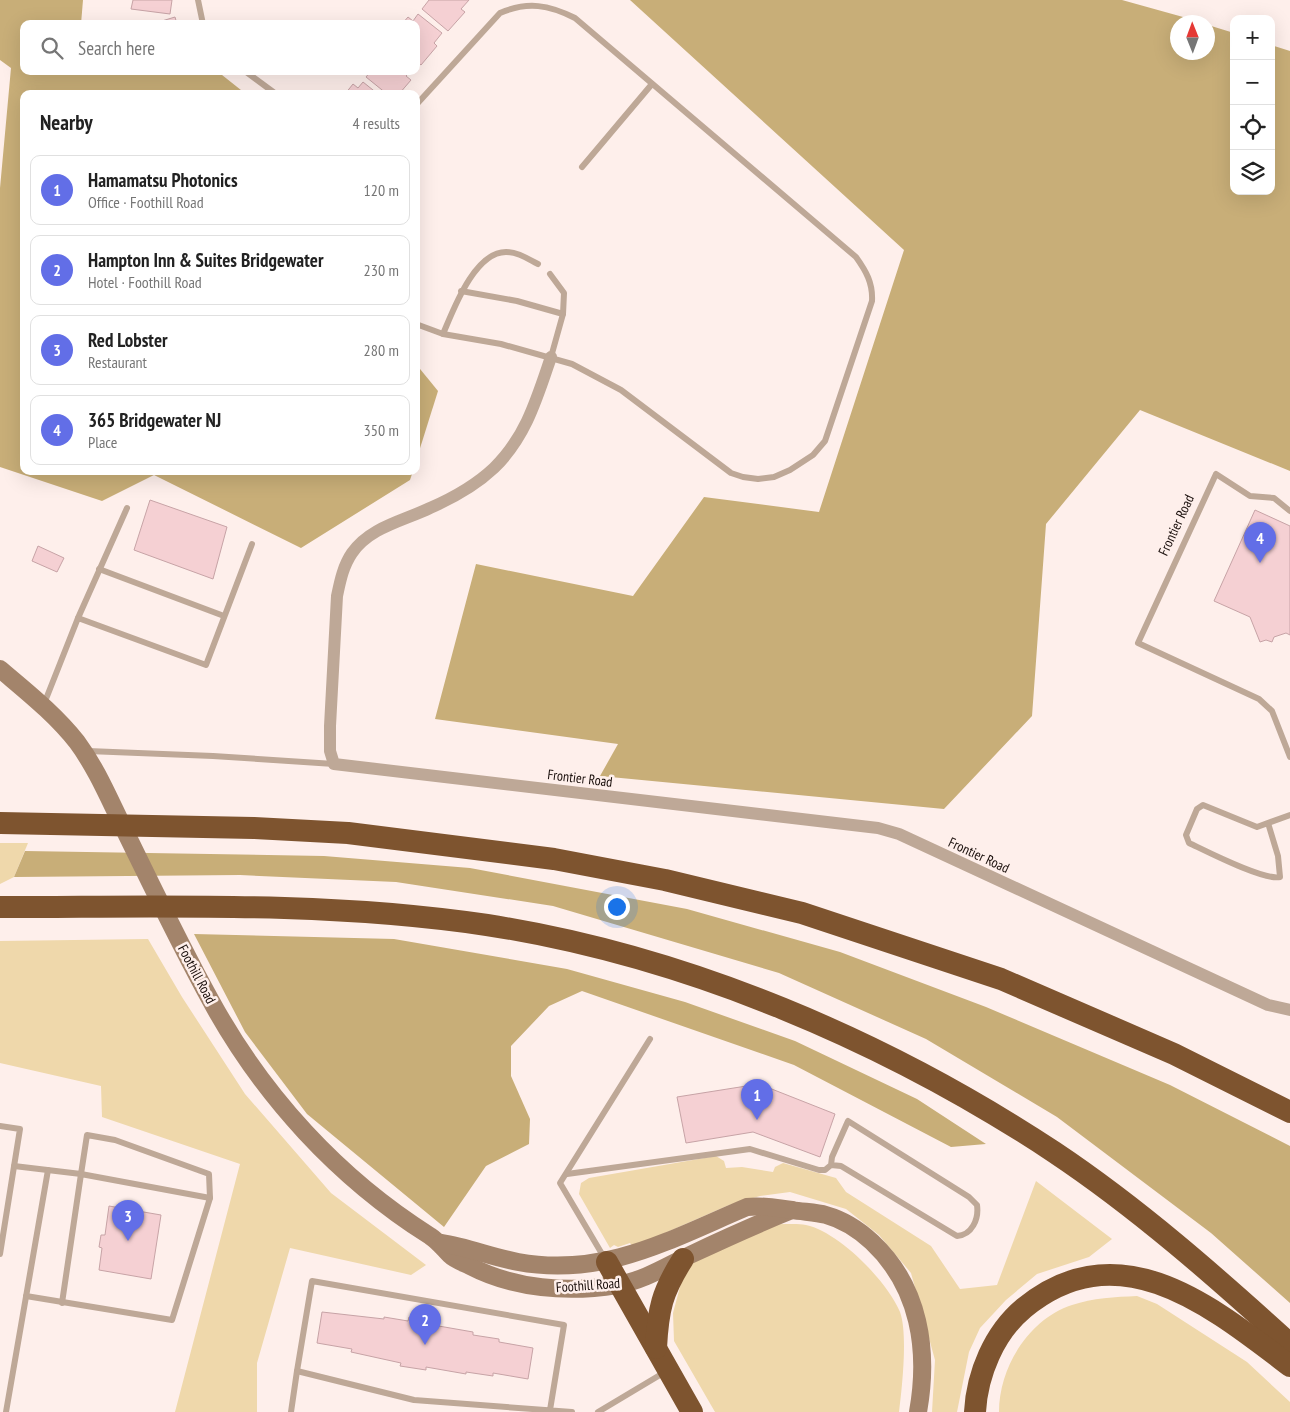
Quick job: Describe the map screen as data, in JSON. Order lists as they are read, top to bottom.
{
  "streets": {
    "street": ["Frontier Road", "Foothill Road"]
  },
  "north": "top",
  "page": {
    "map_buttons": ["+", "−"],
    "search": "Search here",
    "heading": ["Nearby", "4 results"],
    "list": [
      {
        "mark": "1",
        "name": "Hamamatsu Photonics",
        "note": "Office · Foothill Road",
        "value": "120 m"
      },
      {
        "mark": "2",
        "name": "Hampton Inn & Suites Bridgewater",
        "note": "Hotel · Foothill Road",
        "value": "230 m"
      },
      {
        "mark": "3",
        "name": "Red Lobster",
        "note": "Restaurant",
        "value": "280 m"
      },
      {
        "mark": "4",
        "name": "365 Bridgewater NJ",
        "note": "Place",
        "value": "350 m"
      }
    ],
    "pins": [
      "4",
      "1",
      "3",
      "2"
    ]
  }
}
